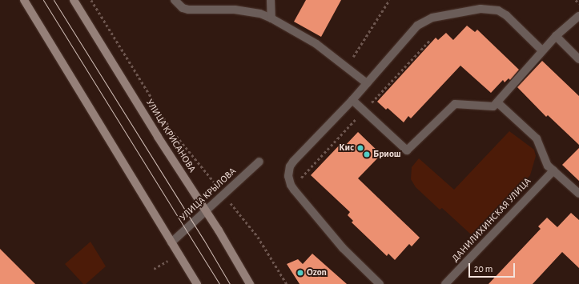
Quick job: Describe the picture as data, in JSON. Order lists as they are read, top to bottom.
{
  "streets": {
    "main road": ["УЛИЦА КРИСАНОВА"],
    "street": ["УЛИЦА КРЫЛОВА", "ДАНИЛИХИНСКАЯ УЛИЦА"]
  },
  "crossings": [
    ["УЛИЦА КРИСАНОВА", "УЛИЦА КРЫЛОВА"]
  ],
  "places": ["Кис", "Бриош", "Ozon"],
  "scale_bar": "20 m"
}
